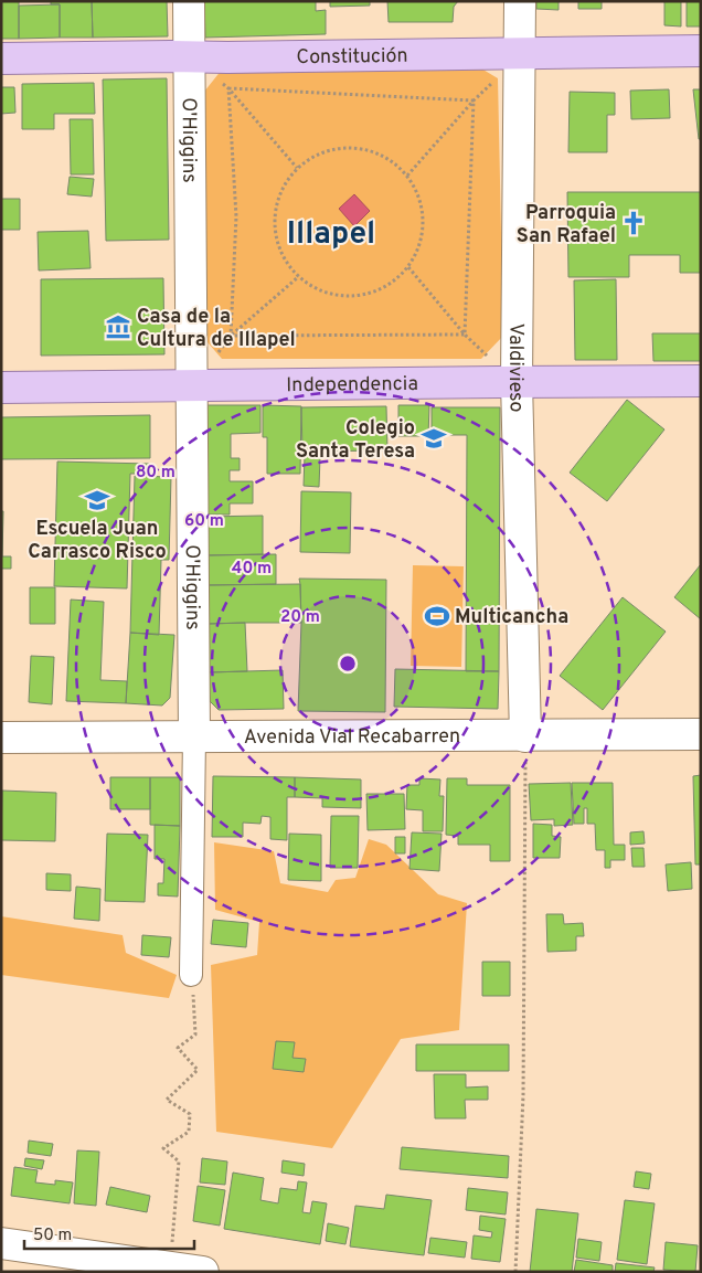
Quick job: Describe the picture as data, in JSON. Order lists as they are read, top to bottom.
{
  "streets": {
    "main road": ["Constitución", "Independencia"],
    "street": ["O'Higgins", "Valdivieso", "Avenida Vial Recabarren"]
  },
  "crossings": [
    ["Constitución", "O'Higgins"],
    ["Constitución", "Valdivieso"],
    ["O'Higgins", "Independencia"],
    ["O'Higgins", "Avenida Vial Recabarren"],
    ["Valdivieso", "Independencia"],
    ["Valdivieso", "Avenida Vial Recabarren"]
  ],
  "districts": ["Illapel"],
  "places": {
    "church": ["Parroquia San Rafael"],
    "museum": ["Casa de la Cultura de Illapel"],
    "school or university": ["Colegio Santa Teresa", "Escuela Juan Carrasco Risco"],
    "sports": ["Multicancha"]
  },
  "scale_bar": "50 m",
  "rings": [
    "80 m",
    "60 m",
    "40 m",
    "20 m"
  ]
}
